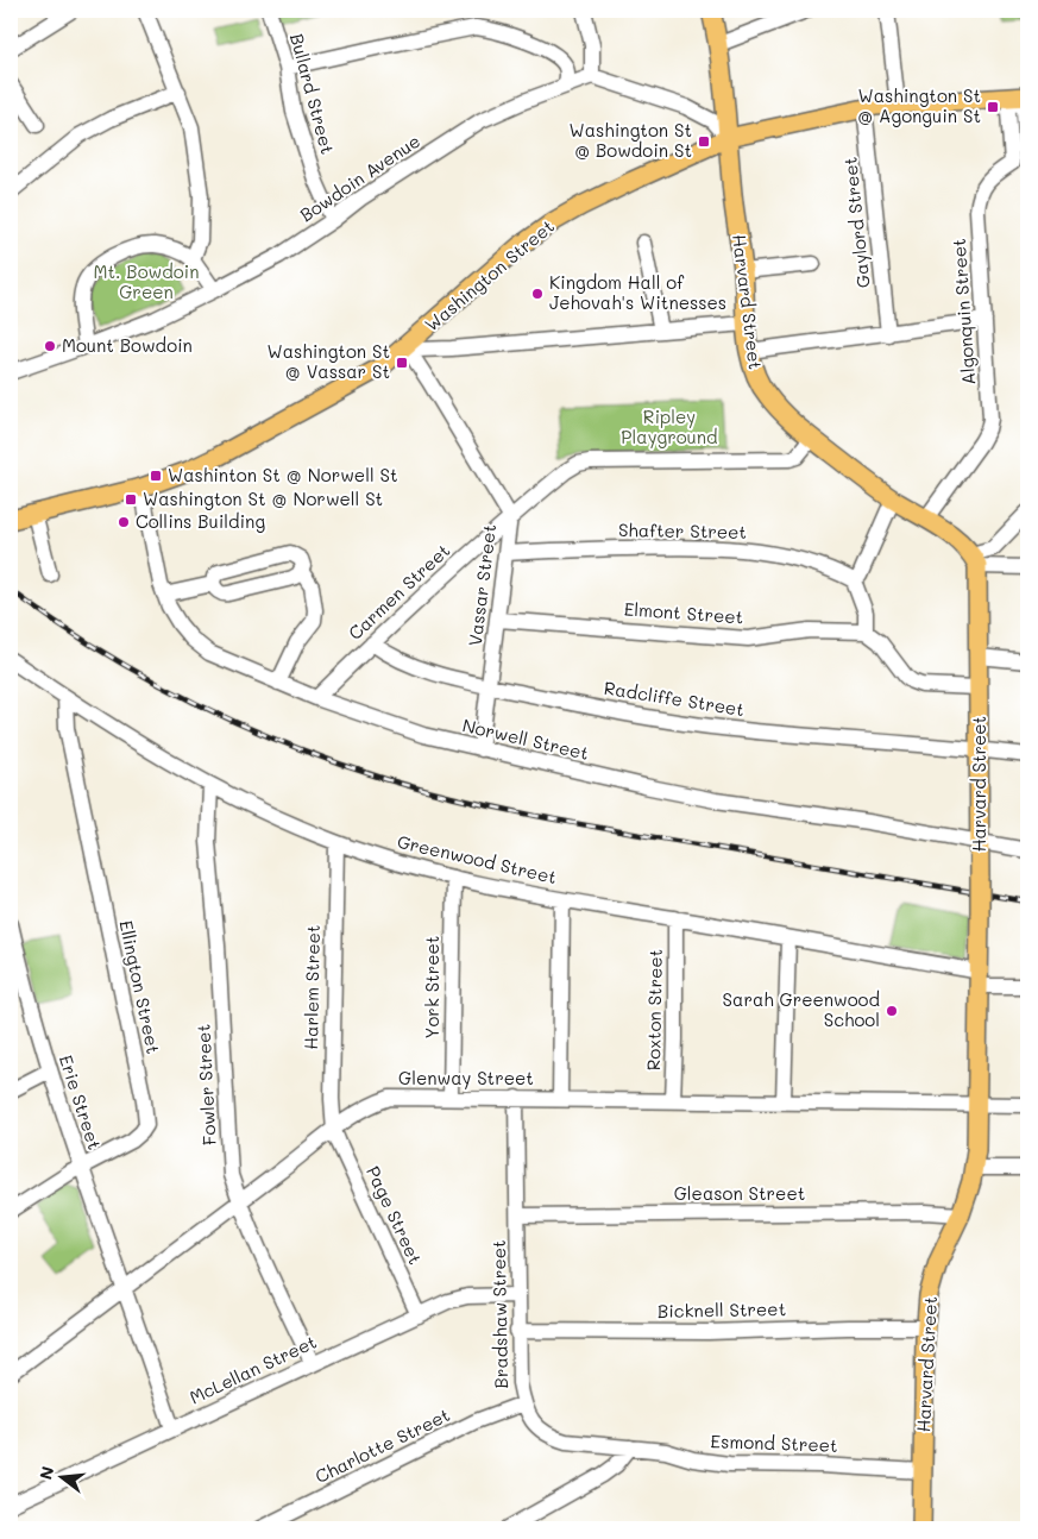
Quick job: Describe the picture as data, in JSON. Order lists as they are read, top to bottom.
{
  "streets": {
    "main road": ["Washington Street", "Harvard Street"],
    "street": [
      "Bullard Street",
      "Bowdoin Avenue",
      "Gaylord Street",
      "Algonquin Street",
      "Shafter Street",
      "Vassar Street",
      "Carmen Street",
      "Elmont Street",
      "Radcliffe Street",
      "Norwell Street",
      "Greenwood Street",
      "Ellington Street",
      "Harlem Street",
      "York Street",
      "Roxton Street",
      "Glenway Street",
      "Fowler Street",
      "Erie Street",
      "Gleason Street",
      "Page Street",
      "Bicknell Street",
      "Bradshaw Street",
      "McLellan Street",
      "Esmond Street",
      "Charlotte Street"
    ]
  },
  "crossings": [
    ["Bullard Street", "Bowdoin Avenue"],
    ["Gaylord Street", "Washington Street"],
    ["Washington Street", "Harvard Street"],
    ["Washington Street", "Vassar Street"],
    ["Washington Street", "Norwell Street"],
    ["Harvard Street", "Algonquin Street"],
    ["Harvard Street", "Carmen Street"],
    ["Harvard Street", "Radcliffe Street"],
    ["Harvard Street", "Norwell Street"],
    ["Harvard Street", "Greenwood Street"],
    ["Harvard Street", "Glenway Street"],
    ["Harvard Street", "Gleason Street"],
    ["Harvard Street", "Bicknell Street"],
    ["Harvard Street", "Esmond Street"],
    ["Shafter Street", "Vassar Street"],
    ["Vassar Street", "Carmen Street"],
    ["Vassar Street", "Elmont Street"],
    ["Vassar Street", "Radcliffe Street"],
    ["Vassar Street", "Norwell Street"],
    ["Carmen Street", "Radcliffe Street"],
    ["Carmen Street", "Norwell Street"],
    ["Greenwood Street", "Ellington Street"],
    ["Greenwood Street", "Harlem Street"],
    ["Greenwood Street", "York Street"],
    ["Greenwood Street", "Roxton Street"],
    ["Greenwood Street", "Fowler Street"],
    ["Ellington Street", "Erie Street"],
    ["Harlem Street", "Glenway Street"],
    ["Harlem Street", "Page Street"],
    ["York Street", "Glenway Street"],
    ["Roxton Street", "Glenway Street"],
    ["Glenway Street", "Fowler Street"],
    ["Glenway Street", "Erie Street"],
    ["Glenway Street", "Page Street"],
    ["Glenway Street", "Bradshaw Street"],
    ["Fowler Street", "McLellan Street"],
    ["Erie Street", "McLellan Street"],
    ["Gleason Street", "Bradshaw Street"],
    ["Page Street", "McLellan Street"],
    ["Bicknell Street", "Bradshaw Street"],
    ["Bradshaw Street", "McLellan Street"],
    ["Bradshaw Street", "Esmond Street"],
    ["Bradshaw Street", "Charlotte Street"]
  ],
  "parks": ["Mt. Bowdoin Green", "Ripley Playground"],
  "places": {
    "transit": [
      "Washington St @ Agonguin St",
      "Washington St @ Bowdoin St",
      "Washington St @ Vassar St",
      "Washinton St @ Norwell St",
      "Washington St @ Norwell St"
    ],
    "other": [
      "Kingdom Hall of Jehovah's Witnesses",
      "Mount Bowdoin",
      "Collins Building",
      "Sarah Greenwood School"
    ]
  },
  "north": "left"
}
